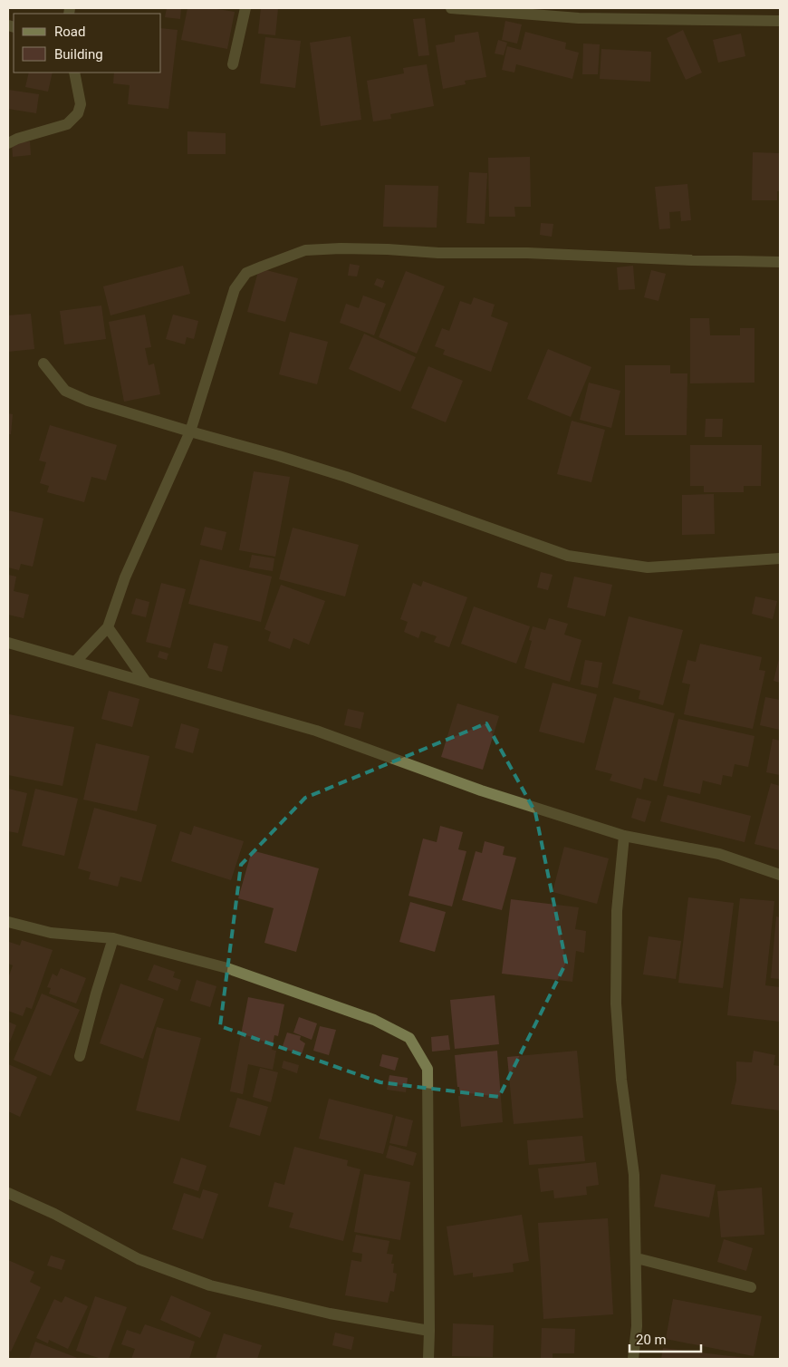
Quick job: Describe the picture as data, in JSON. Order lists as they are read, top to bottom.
{
  "legend": ["Road", "Building"],
  "scale_bar": "20 m"
}
